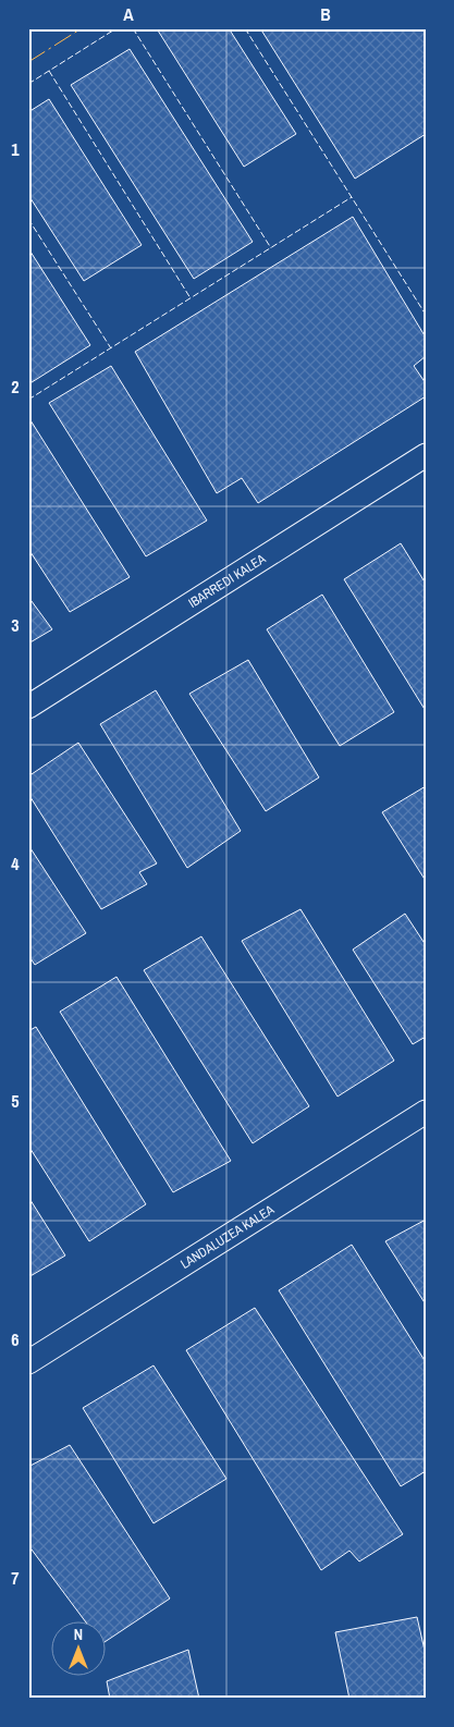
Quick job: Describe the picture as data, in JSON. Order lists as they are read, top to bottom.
{
  "streets": {
    "street": ["IBARREDI KALEA", "LANDALUZEA KALEA"]
  },
  "north": "top",
  "grid": {
    "columns": ["A", "B"],
    "rows": [
      "1",
      "2",
      "3",
      "4",
      "5",
      "6",
      "7"
    ]
  }
}
